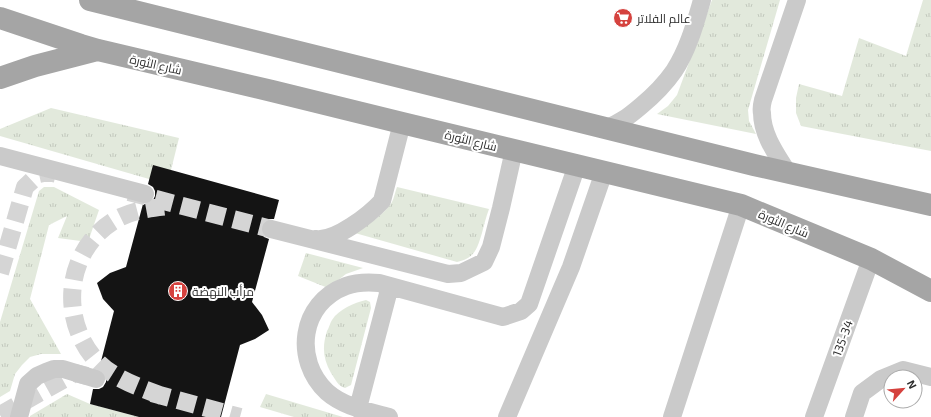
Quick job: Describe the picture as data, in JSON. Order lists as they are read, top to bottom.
{
  "streets": {
    "main road": ["شارع الثورة"],
    "street": ["135-34"]
  },
  "crossings": [
    ["شارع الثورة", "135-34"]
  ],
  "places": {
    "supermarket": ["عالم الفلاتر"],
    "building": ["مرأب النهضة"]
  },
  "north": "top right"
}
